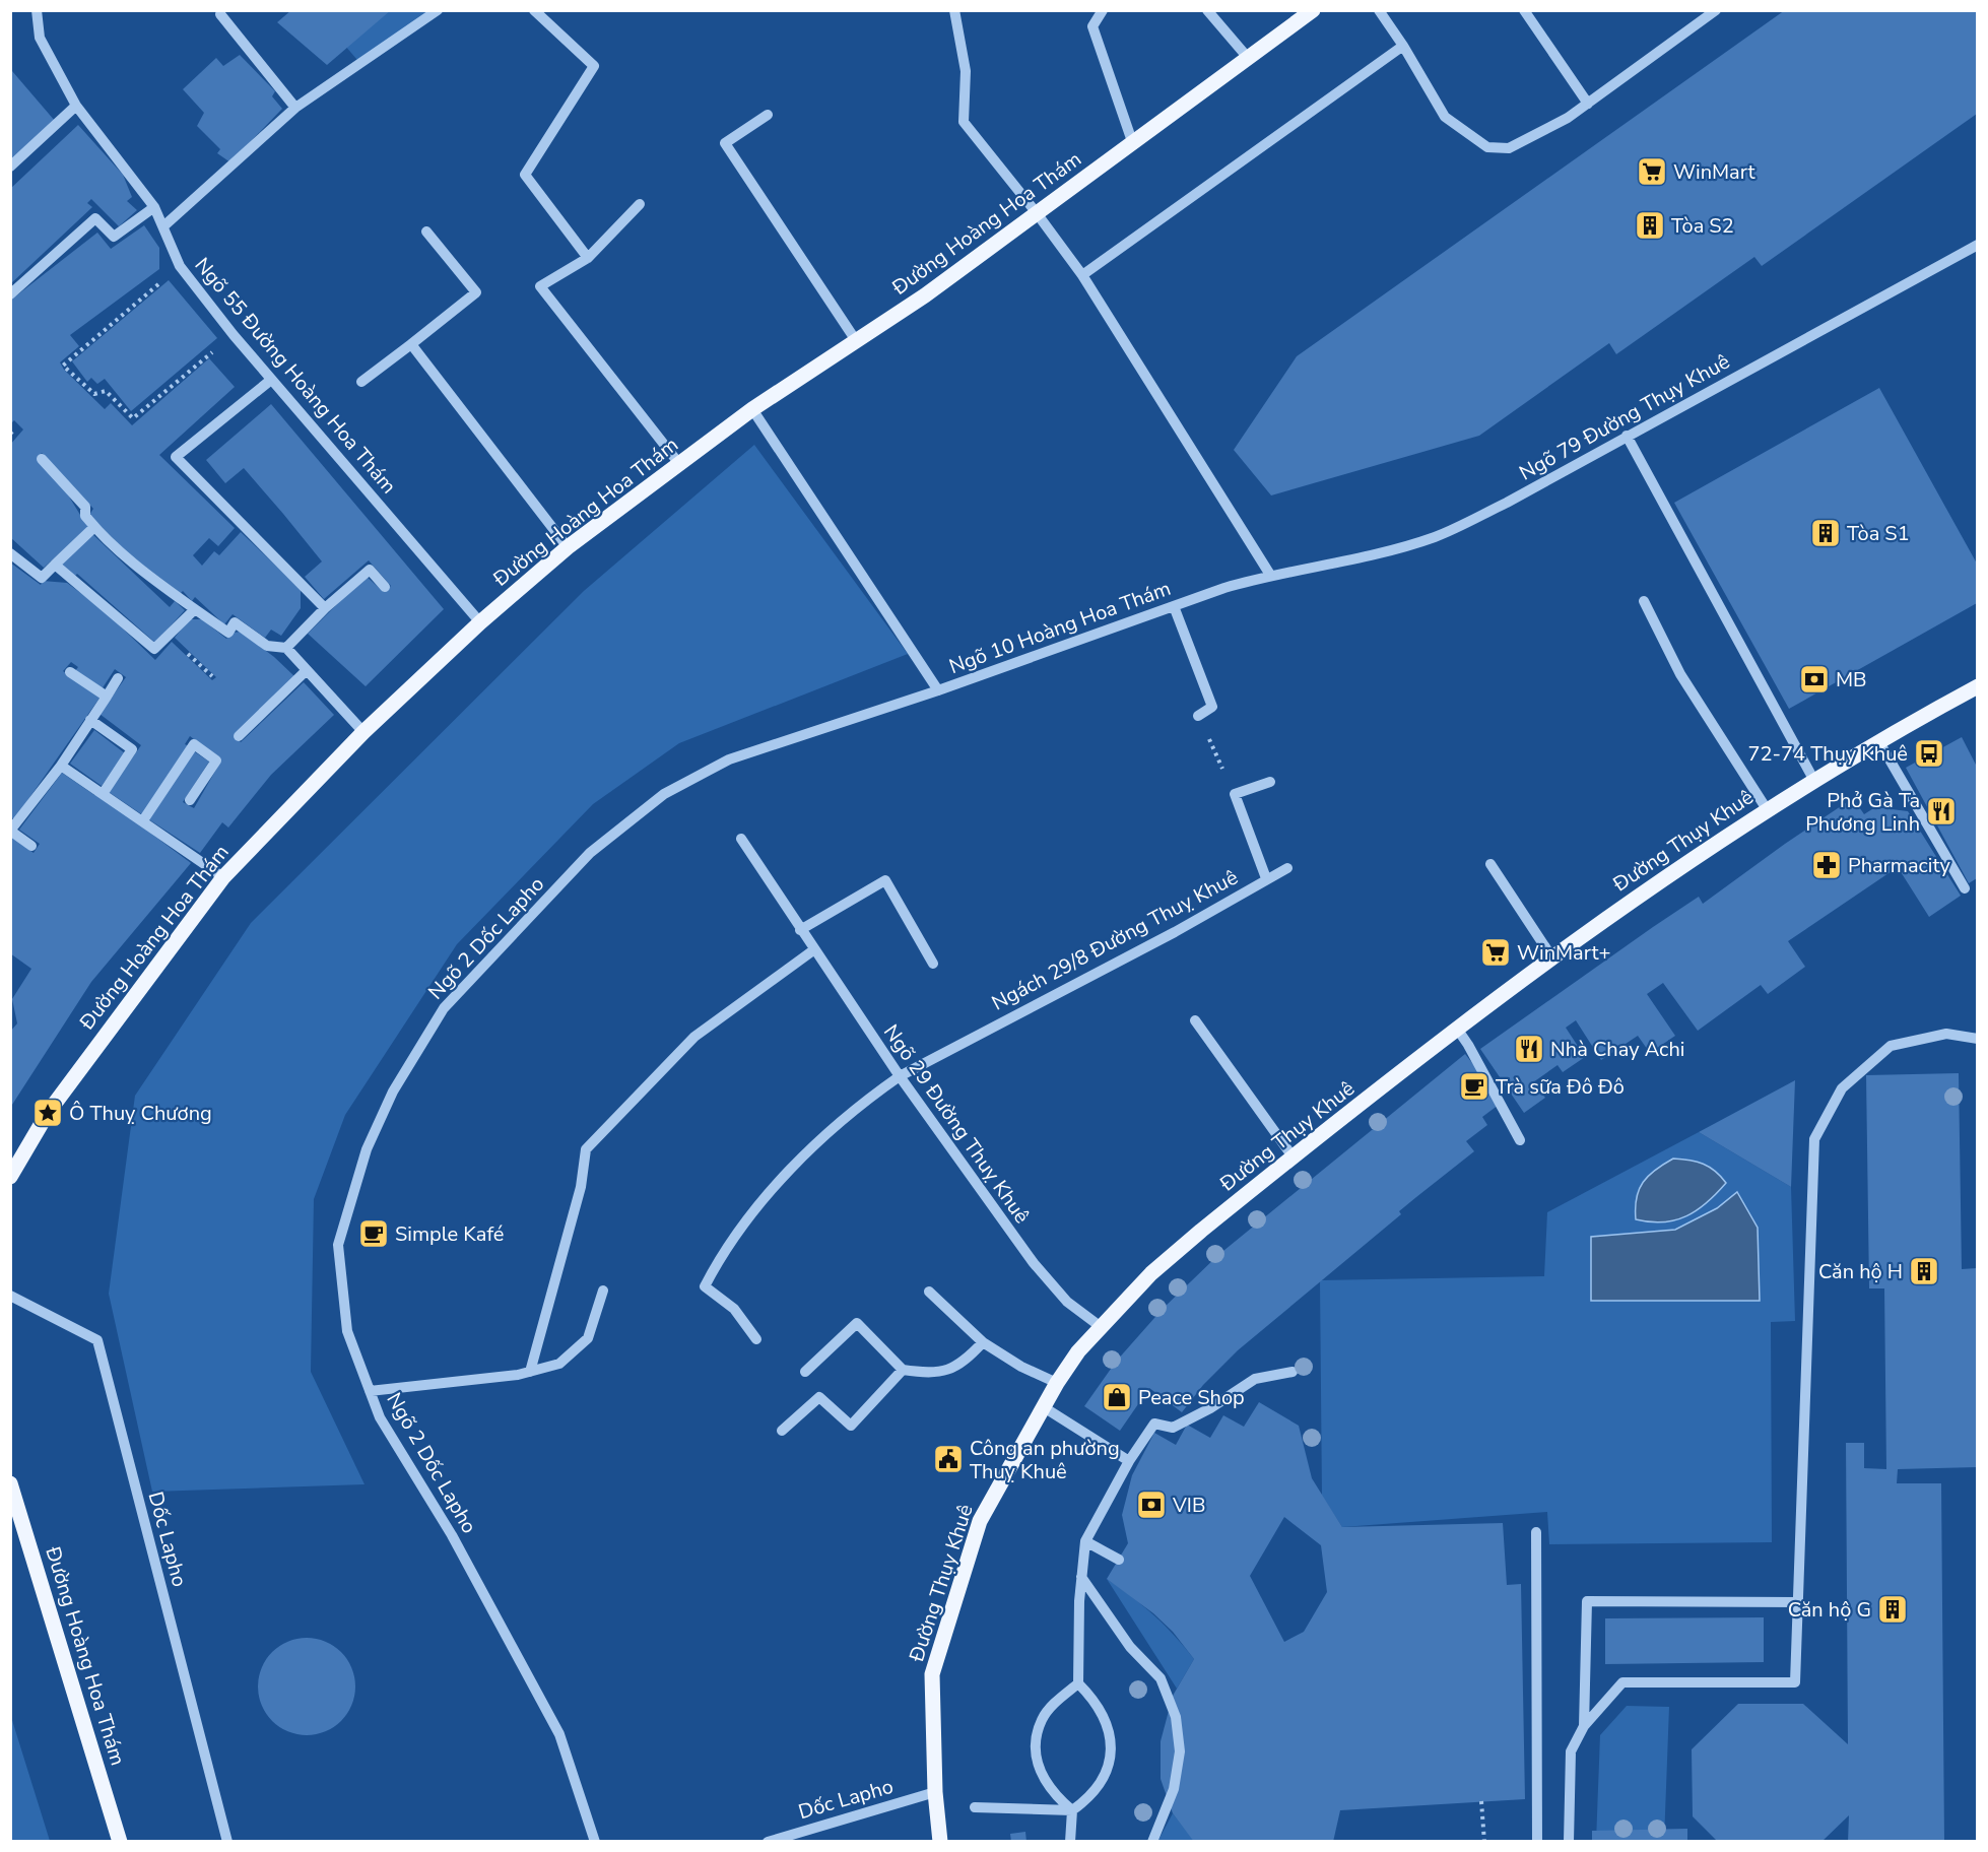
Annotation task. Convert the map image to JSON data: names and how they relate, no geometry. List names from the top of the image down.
{
  "streets": {
    "main road": ["Đường Hoàng Hoa Thám", "Đường Thụy Khuê"],
    "street": [
      "Ngõ 55 Đường Hoàng Hoa Thám",
      "Ngõ 79 Đường Thụy Khuê",
      "Ngõ 10 Hoàng Hoa Thám",
      "Ngõ 2 Dốc Lapho",
      "Ngách 29/8 Đường Thuỵ Khuê",
      "Ngõ 29 Đường Thuỵ Khuê",
      "Dốc Lapho"
    ]
  },
  "crossings": [
    ["Đường Hoàng Hoa Thám", "Ngõ 55 Đường Hoàng Hoa Thám"],
    ["Đường Hoàng Hoa Thám", "Ngõ 10 Hoàng Hoa Thám"],
    ["Ngõ 79 Đường Thụy Khuê", "Ngõ 10 Hoàng Hoa Thám"],
    ["Ngõ 10 Hoàng Hoa Thám", "Ngõ 2 Dốc Lapho"],
    ["Đường Thụy Khuê", "Ngõ 29 Đường Thuỵ Khuê"],
    ["Đường Thụy Khuê", "Dốc Lapho"],
    ["Ngách 29/8 Đường Thuỵ Khuê", "Ngõ 29 Đường Thuỵ Khuê"]
  ],
  "places": {
    "supermarket": ["WinMart", "WinMart+"],
    "building": [
      "Tòa S2",
      "Tòa S1",
      "Căn hộ H",
      "Căn hộ G"
    ],
    "bank": ["MB", "VIB"],
    "bus stop": ["72-74 Thụy Khuê"],
    "restaurant": ["Phở Gà Ta Phương Linh", "Nhà Chay Achi"],
    "pharmacy": ["Pharmacity"],
    "cafe": ["Trà sữa Đô Đô", "Simple Kafé"],
    "place": ["Ô Thuỵ Chương"],
    "shop": ["Peace Shop"],
    "public building": ["Công an phường Thuỵ Khuê"]
  }
}
